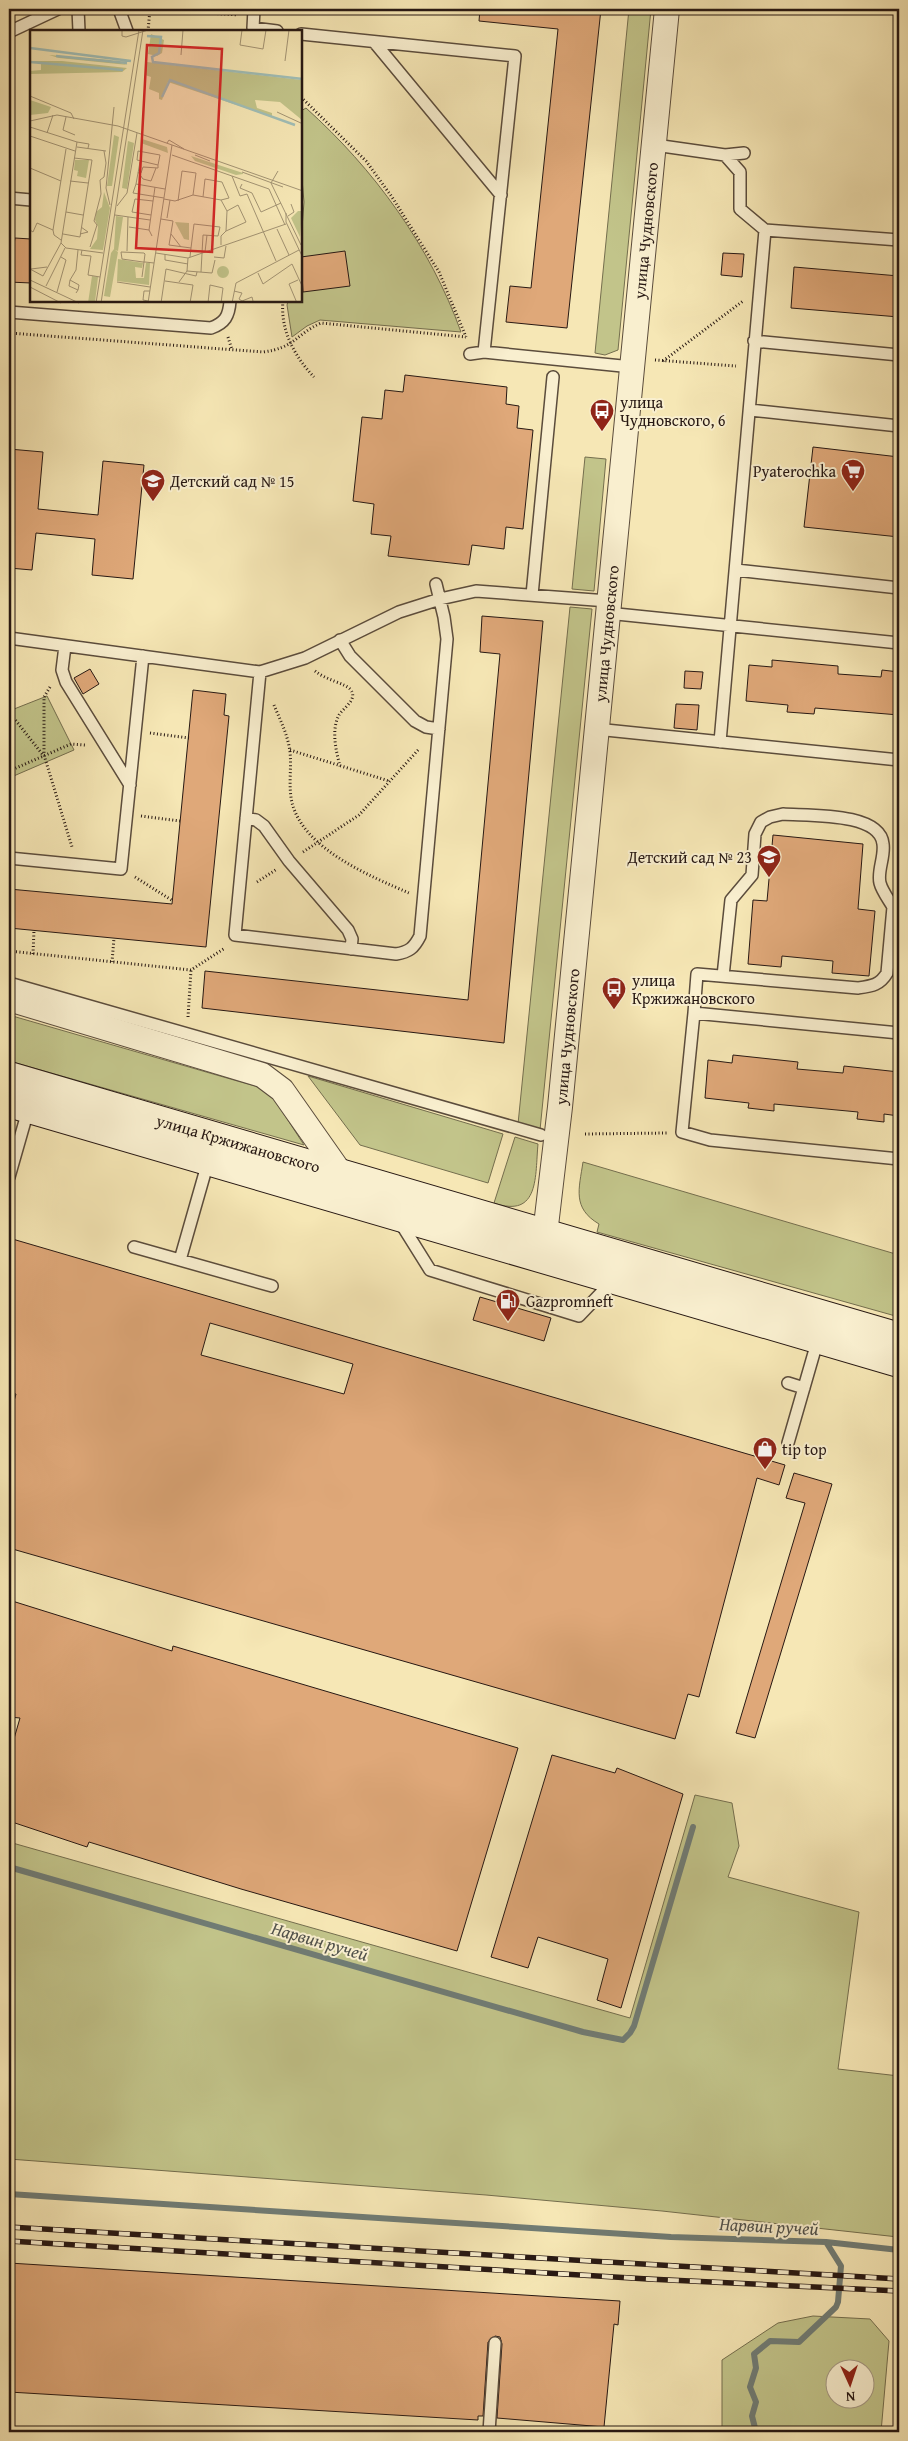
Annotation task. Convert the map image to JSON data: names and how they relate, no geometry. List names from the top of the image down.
{
  "streets": {
    "street": ["улица Чудновского", "улица Кржижановского"]
  },
  "crossings": [
    ["улица Чудновского", "улица Кржижановского"]
  ],
  "water": ["Нарвин ручей"],
  "places": {
    "bus stop": ["улица Чудновского, 6", "улица Кржижановского"],
    "supermarket": ["Pyaterochka"],
    "school or university": ["Детский сад № 15", "Детский сад № 23"],
    "fuel station": ["Gazpromneft"],
    "shop": ["tip top"]
  },
  "north": "bottom"
}
